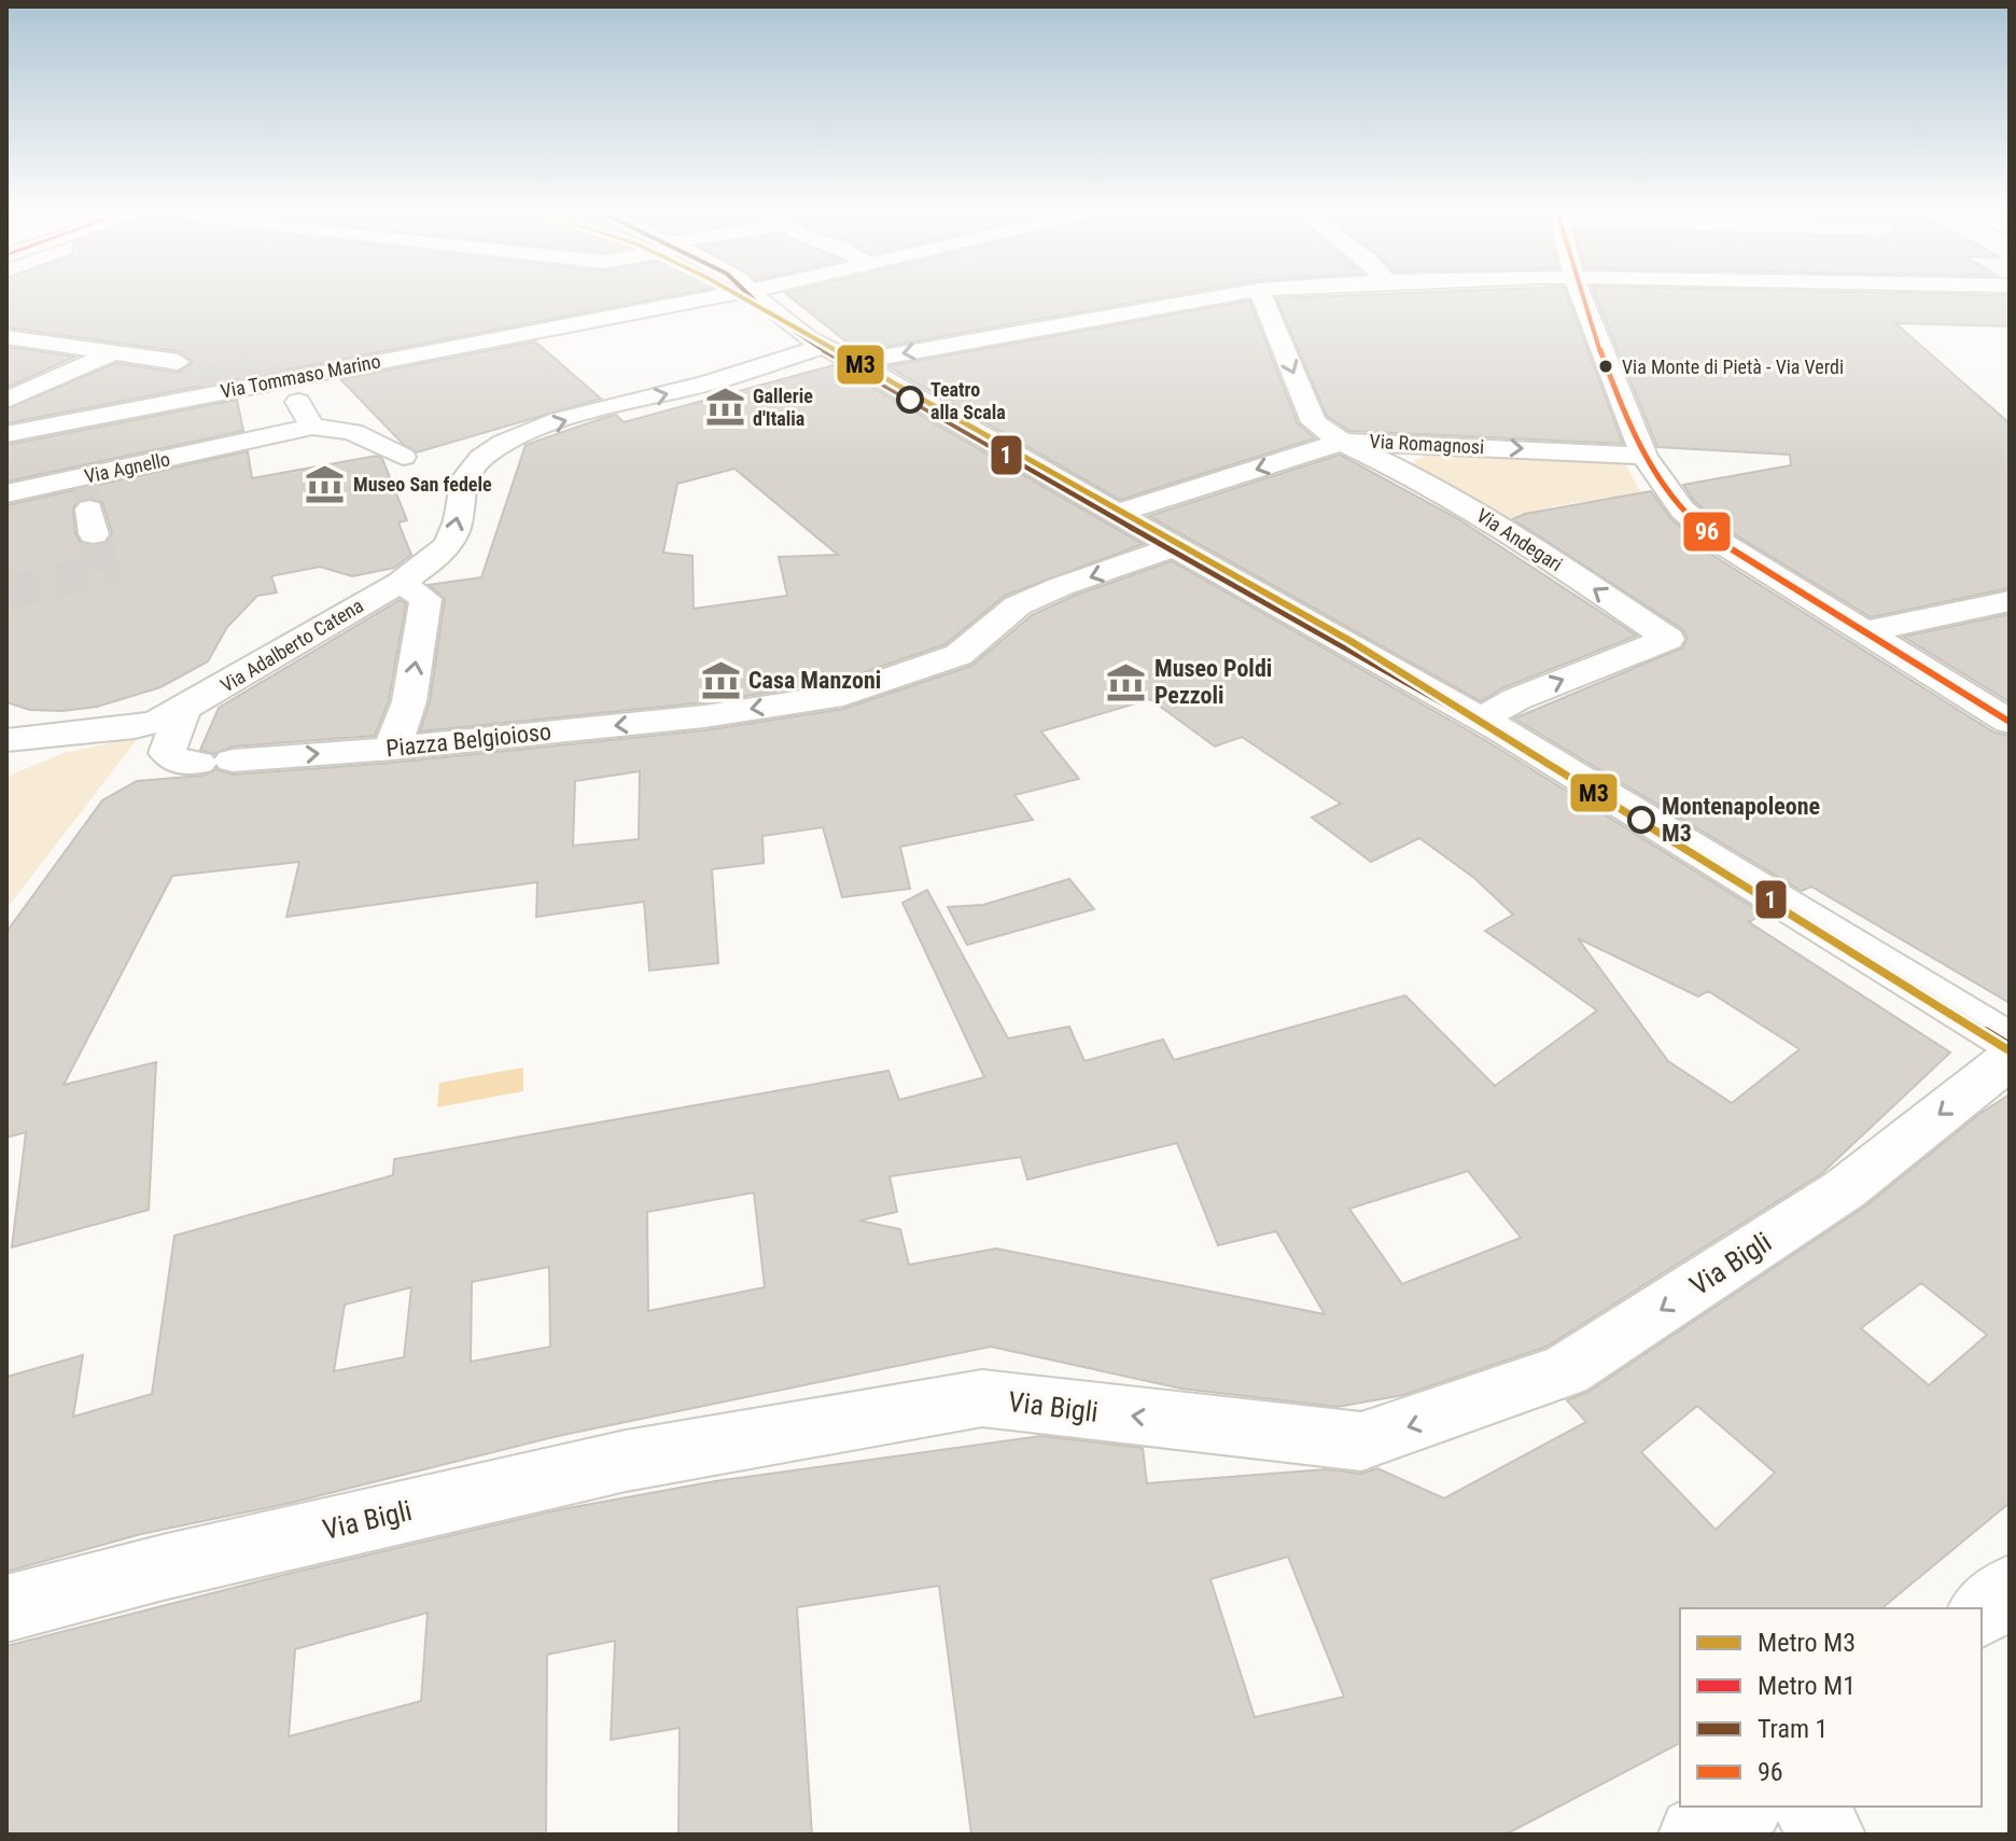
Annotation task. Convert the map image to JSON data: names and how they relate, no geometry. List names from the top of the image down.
{
  "streets": {
    "street": [
      "Via Tommaso Marino",
      "Via Romagnosi",
      "Via Agnello",
      "Via Andegari",
      "Via Adalberto Catena",
      "Piazza Belgioioso",
      "Via Bigli"
    ]
  },
  "crossings": [
    ["Via Tommaso Marino", "Via Agnello"],
    ["Via Romagnosi", "Via Andegari"],
    ["Via Adalberto Catena", "Piazza Belgioioso"]
  ],
  "one_way": ["Via Bigli"],
  "places": {
    "other": ["Via Monte di Pietà - Via Verdi", "Teatro alla Scala", "Montenapoleone M3"],
    "museum": [
      "Gallerie d'Italia",
      "Museo San fedele",
      "Casa Manzoni",
      "Museo Poldi Pezzoli"
    ]
  },
  "lines": ["metro line M3", "tram line 1", "transit line 96"],
  "legend": [
    "Metro M3",
    "Metro M1",
    "Tram 1",
    "96"
  ]
}
